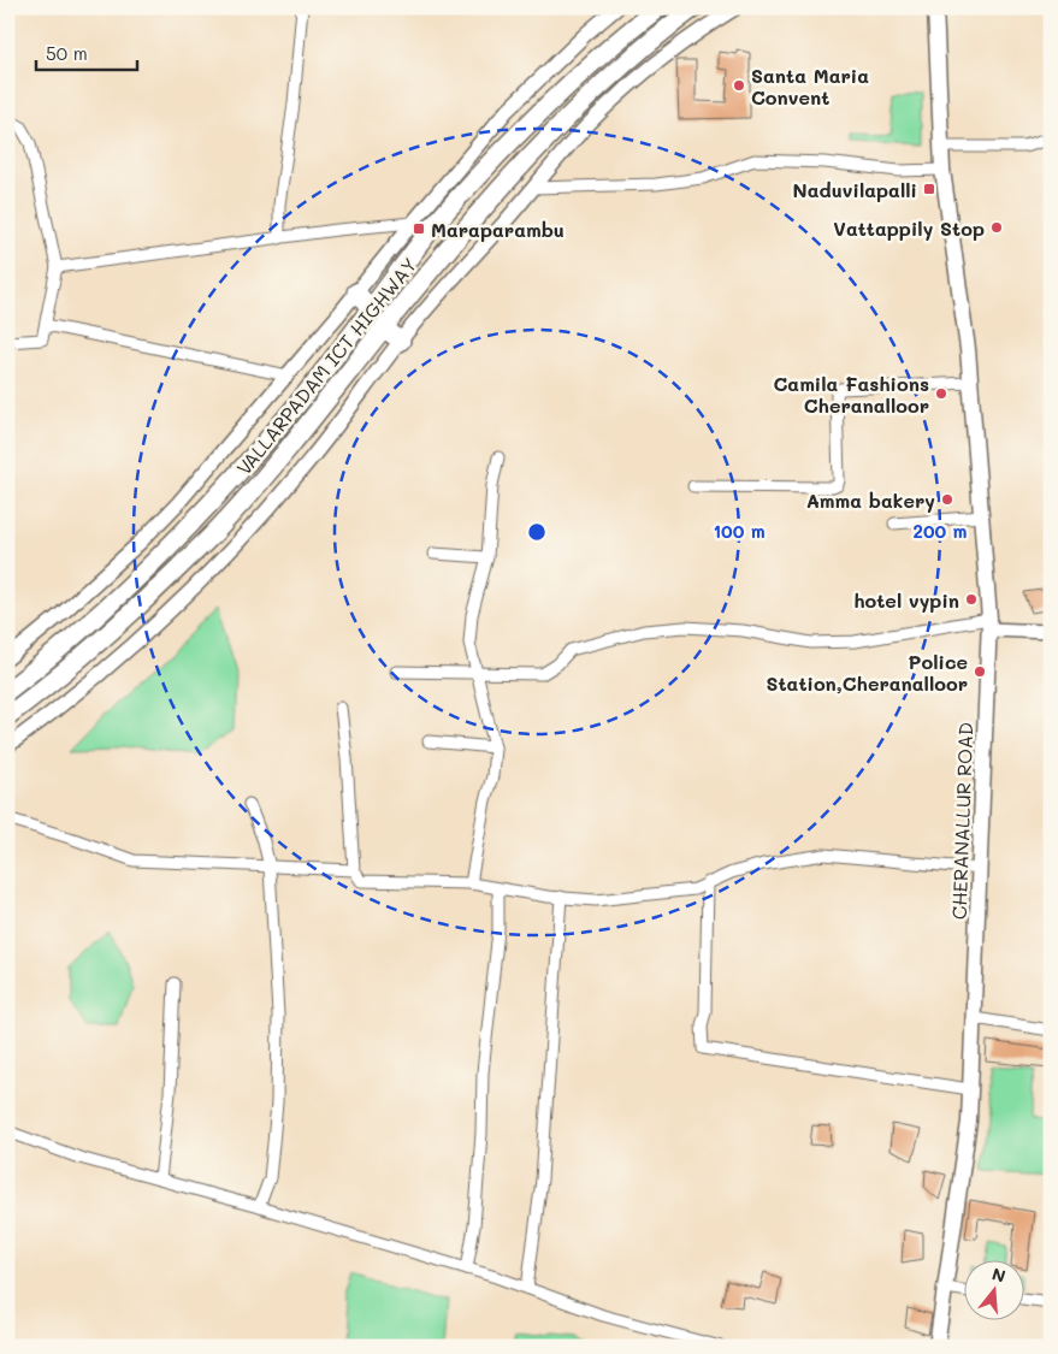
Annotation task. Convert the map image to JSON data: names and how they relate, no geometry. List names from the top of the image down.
{
  "streets": {
    "highway": ["VALLARPADAM ICT HIGHWAY"],
    "main road": ["CHERANALLUR ROAD"]
  },
  "places": {
    "other": [
      "Santa Maria Convent",
      "Vattappily Stop",
      "Camila Fashions Cheranalloor",
      "Amma bakery",
      "hotel vypin",
      "Police Station,Cheranalloor"
    ],
    "transit": ["Naduvilapalli", "Maraparambu"]
  },
  "scale_bar": "50 m",
  "north": "top",
  "rings": ["100 m", "200 m"]
}
